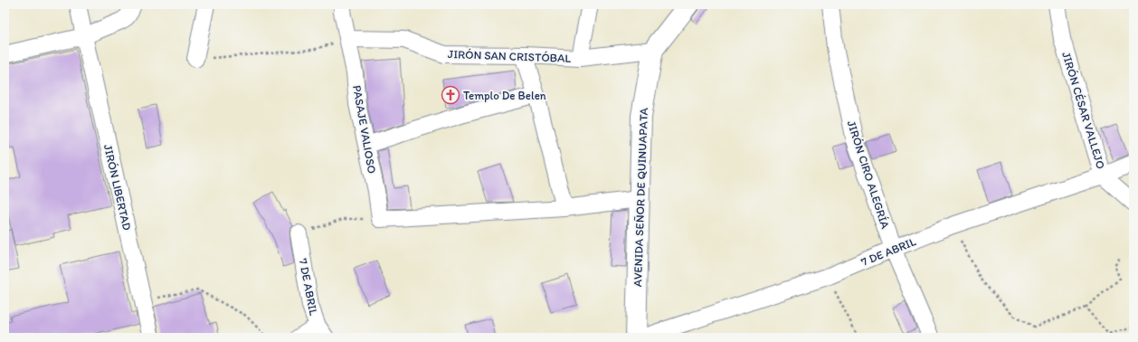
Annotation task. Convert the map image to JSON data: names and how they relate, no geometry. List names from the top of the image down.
{
  "streets": {
    "street": [
      "JIRÓN SAN CRISTÓBAL",
      "JIRÓN CÉSAR VALLEJO",
      "PASAJE VALIOSO",
      "JIRÓN CIRO ALEGRÍA",
      "JIRÓN LIBERTAD",
      "AVENIDA SEÑOR DE QUINUAPATA",
      "7 DE ABRIL"
    ]
  },
  "crossings": [
    ["JIRÓN SAN CRISTÓBAL", "PASAJE VALIOSO"],
    ["JIRÓN SAN CRISTÓBAL", "AVENIDA SEÑOR DE QUINUAPATA"],
    ["JIRÓN CÉSAR VALLEJO", "7 DE ABRIL"],
    ["JIRÓN CIRO ALEGRÍA", "7 DE ABRIL"]
  ],
  "places": {
    "church": ["Templo De Belen"]
  }
}
